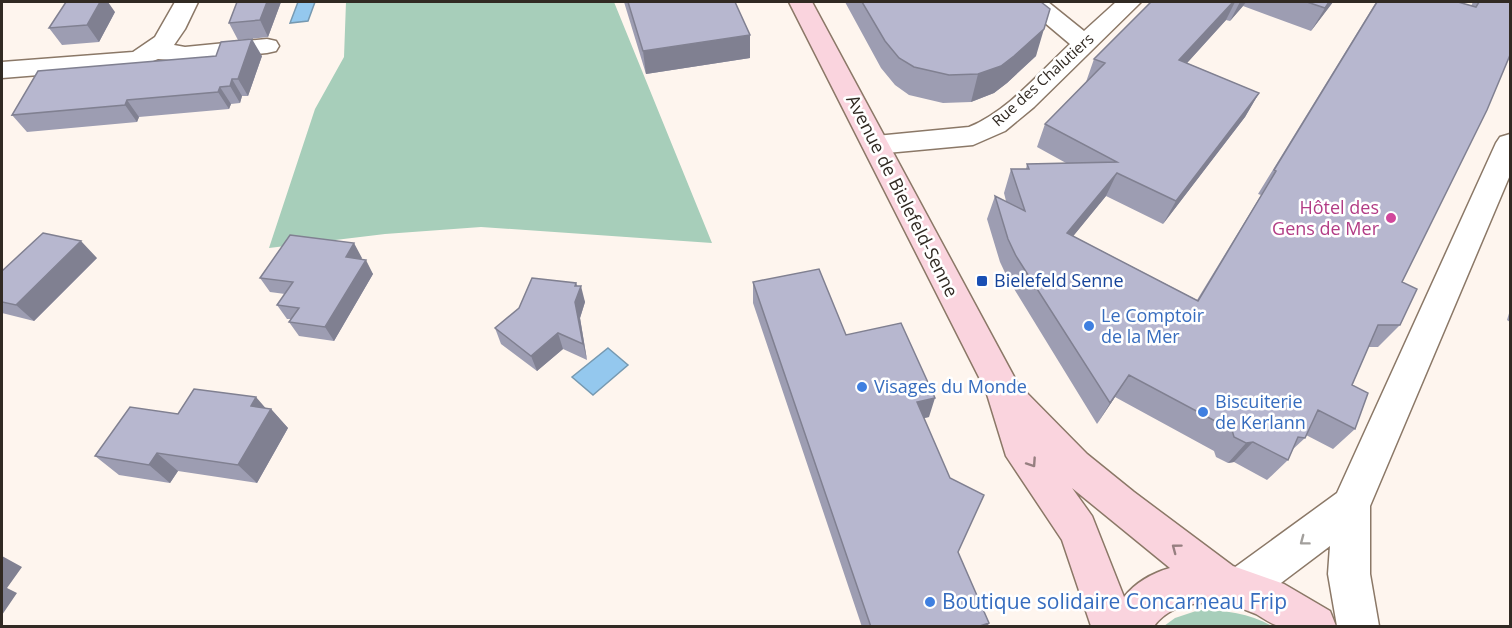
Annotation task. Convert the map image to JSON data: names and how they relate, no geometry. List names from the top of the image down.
{
  "streets": {
    "main road": ["Avenue de Bielefeld-Senne"],
    "street": ["Rue des Chalutiers"]
  },
  "crossings": [
    ["Rue des Chalutiers", "Avenue de Bielefeld-Senne"]
  ],
  "places": {
    "other": [
      "Hôtel des Gens de Mer",
      "Le Comptoir de la Mer",
      "Visages du Monde",
      "Biscuiterie de Kerlann",
      "Boutique solidaire Concarneau Frip"
    ],
    "transit": ["Bielefeld Senne"]
  }
}
